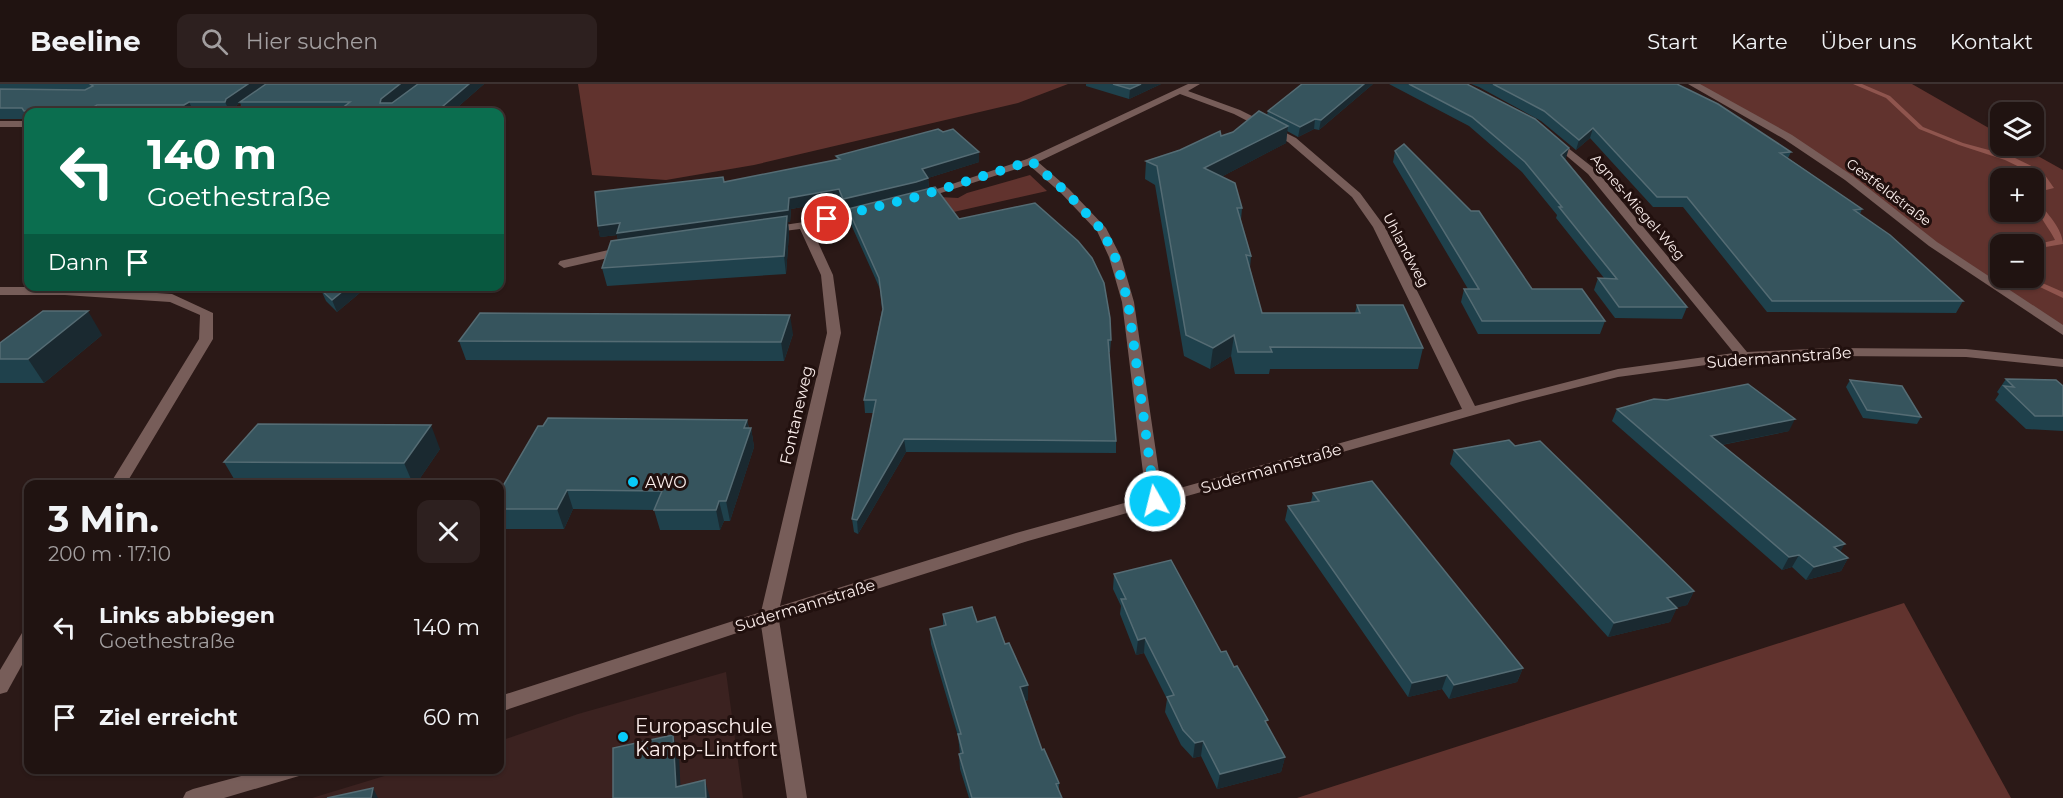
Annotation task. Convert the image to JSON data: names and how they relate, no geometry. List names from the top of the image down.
{
  "streets": {
    "street": [
      "Gestfeldstraße",
      "Agnes-Miegel-Weg",
      "Uhlandweg",
      "Sudermannstraße",
      "Fontaneweg"
    ]
  },
  "crossings": [
    ["Agnes-Miegel-Weg", "Sudermannstraße"],
    ["Uhlandweg", "Sudermannstraße"],
    ["Sudermannstraße", "Fontaneweg"]
  ],
  "places": ["AWO", "Europaschule Kamp-Lintfort"],
  "page": {
    "header": "Beeline",
    "search": "Hier suchen",
    "nav": [
      "Start",
      "Karte",
      "Über uns",
      "Kontakt"
    ],
    "map_buttons": ["+", "−"],
    "turn": ["140 m", "Goethestraße"],
    "then": "Dann",
    "heading": ["3 Min.", "200 m · 17:10"],
    "list": [
      {
        "name": "Links abbiegen",
        "note": "Goethestraße",
        "value": "140 m"
      },
      {
        "name": "Ziel erreicht",
        "value": "60 m"
      }
    ]
  }
}
